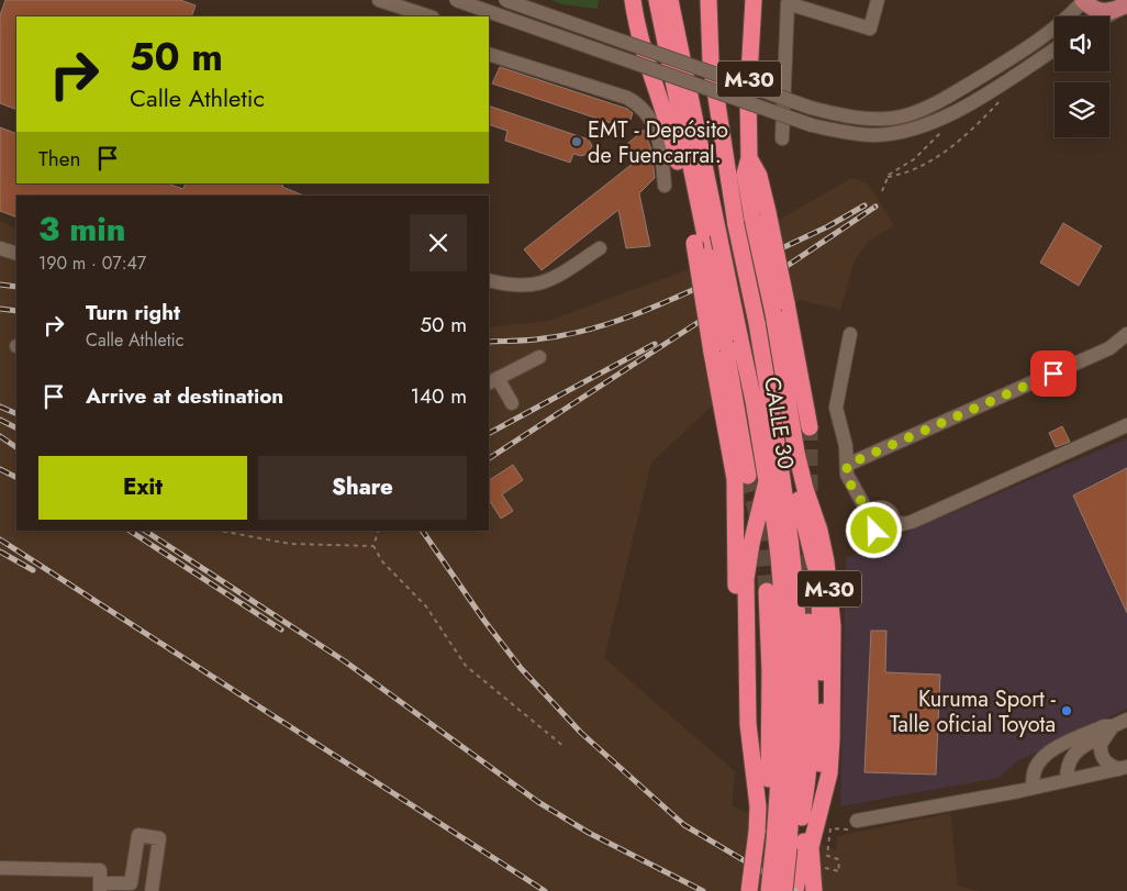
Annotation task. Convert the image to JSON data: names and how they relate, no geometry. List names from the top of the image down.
{
  "streets": {
    "highway": ["M-30", "CALLE 30"]
  },
  "places": ["EMT - Depósito de Fuencarral.", "Kuruma Sport - Talle oficial Toyota"],
  "page": {
    "turn": ["50 m", "Calle Athletic"],
    "then": "Then",
    "heading": ["3 min", "190 m · 07:47"],
    "list": [
      {
        "name": "Turn right",
        "note": "Calle Athletic",
        "value": "50 m"
      },
      {
        "name": "Arrive at destination",
        "value": "140 m"
      }
    ],
    "buttons": ["Exit", "Share"]
  }
}
